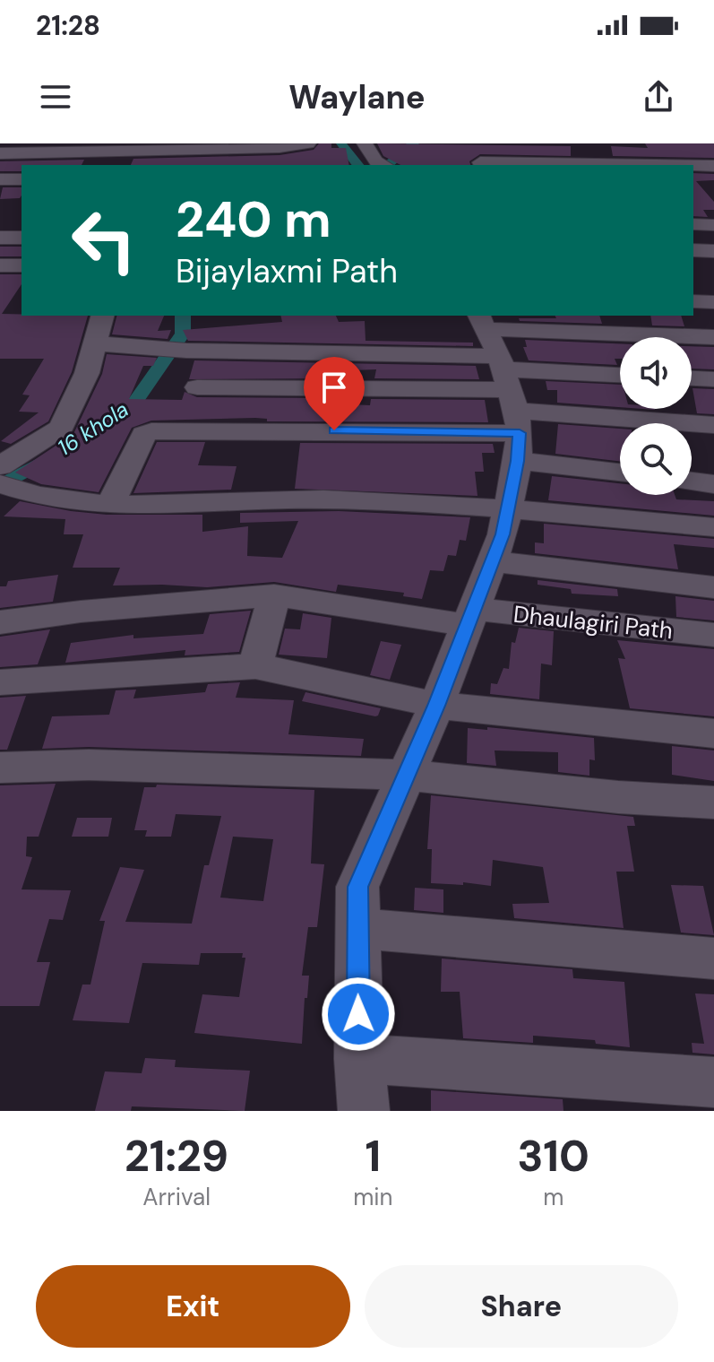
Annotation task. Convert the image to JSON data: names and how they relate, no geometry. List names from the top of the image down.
{
  "streets": {
    "street": ["Dhaulagiri Path"]
  },
  "water": ["16 khola"],
  "page": {
    "status": "21:28",
    "header": "Waylane",
    "turn": ["240 m", "Bijaylaxmi Path"],
    "eta": [
      "21:29",
      "Arrival",
      "1",
      "min",
      "310",
      "m"
    ],
    "buttons": ["Exit", "Share"]
  }
}
